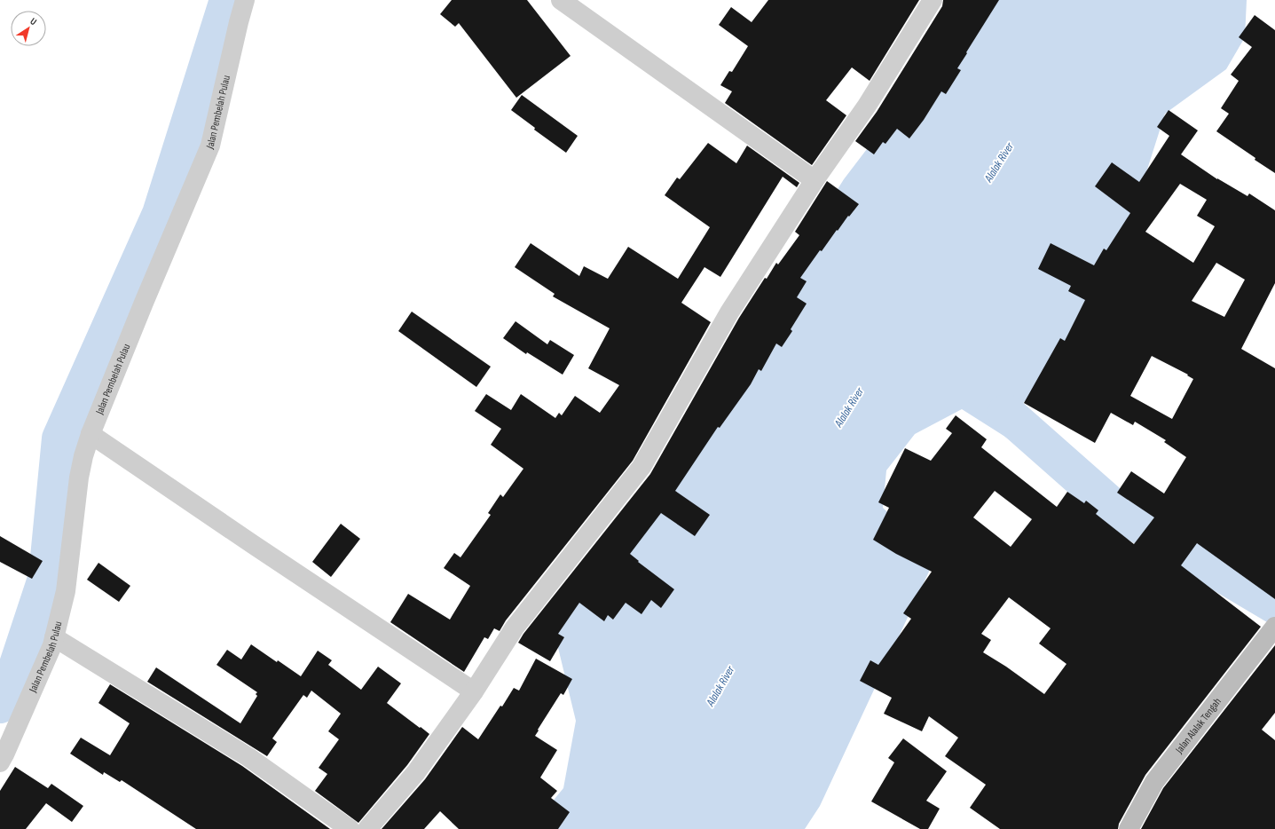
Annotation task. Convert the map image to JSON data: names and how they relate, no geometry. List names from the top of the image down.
{
  "streets": {
    "street": ["Jalan Pembelah Pulau", "Jalan Alalak Tengah"]
  },
  "water": ["Alalak River"],
  "north": "top right"
}
